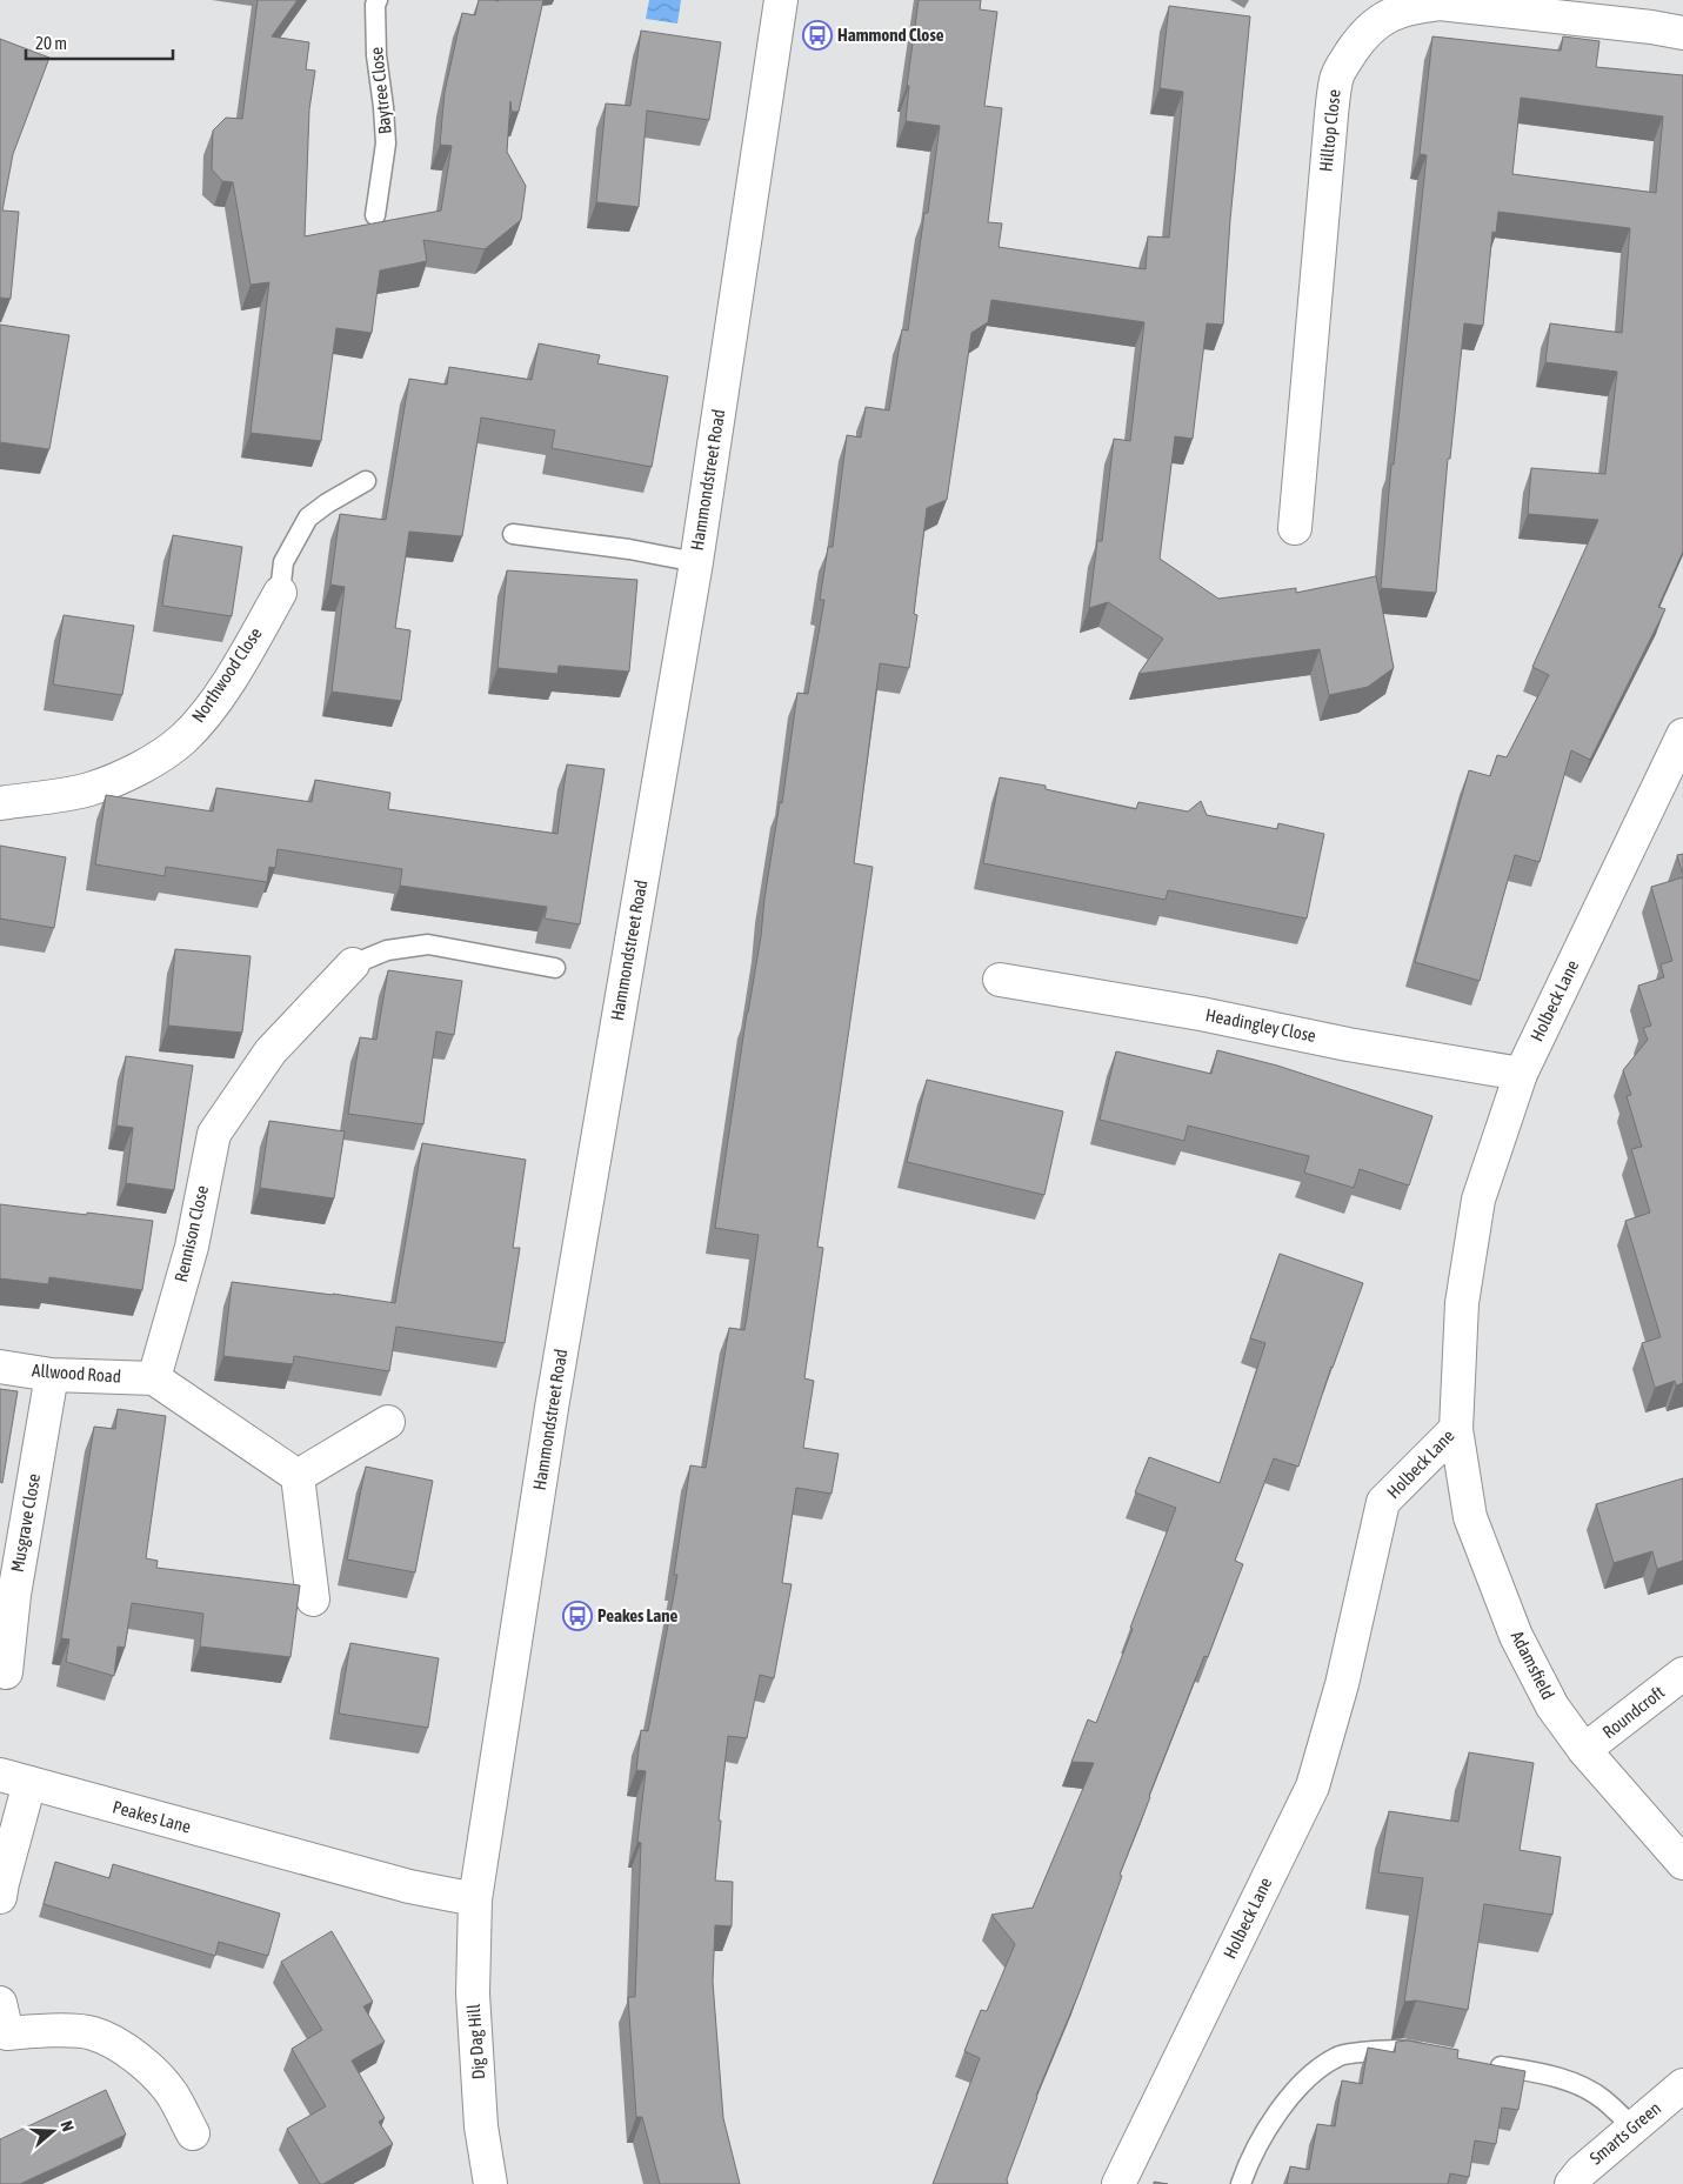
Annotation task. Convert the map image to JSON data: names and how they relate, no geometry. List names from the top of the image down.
{
  "streets": {
    "street": [
      "Hilltop Close",
      "Hammondstreet Road",
      "Northwood Close",
      "Holbeck Lane",
      "Headingley Close",
      "Rennison Close",
      "Allwood Road",
      "Musgrave Close",
      "Adamsfield",
      "Roundcroft",
      "Peakes Lane",
      "Dig Dag Hill",
      "Smarts Green"
    ],
    "lane": ["Baytree Close"]
  },
  "crossings": [
    ["Hammondstreet Road", "Peakes Lane"],
    ["Hammondstreet Road", "Dig Dag Hill"],
    ["Holbeck Lane", "Headingley Close"],
    ["Holbeck Lane", "Adamsfield"],
    ["Rennison Close", "Allwood Road"],
    ["Allwood Road", "Musgrave Close"],
    ["Adamsfield", "Roundcroft"],
    ["Peakes Lane", "Dig Dag Hill"]
  ],
  "places": {
    "bus stop": ["Hammond Close", "Peakes Lane"]
  },
  "scale_bar": "20 m",
  "north": "right"
}
